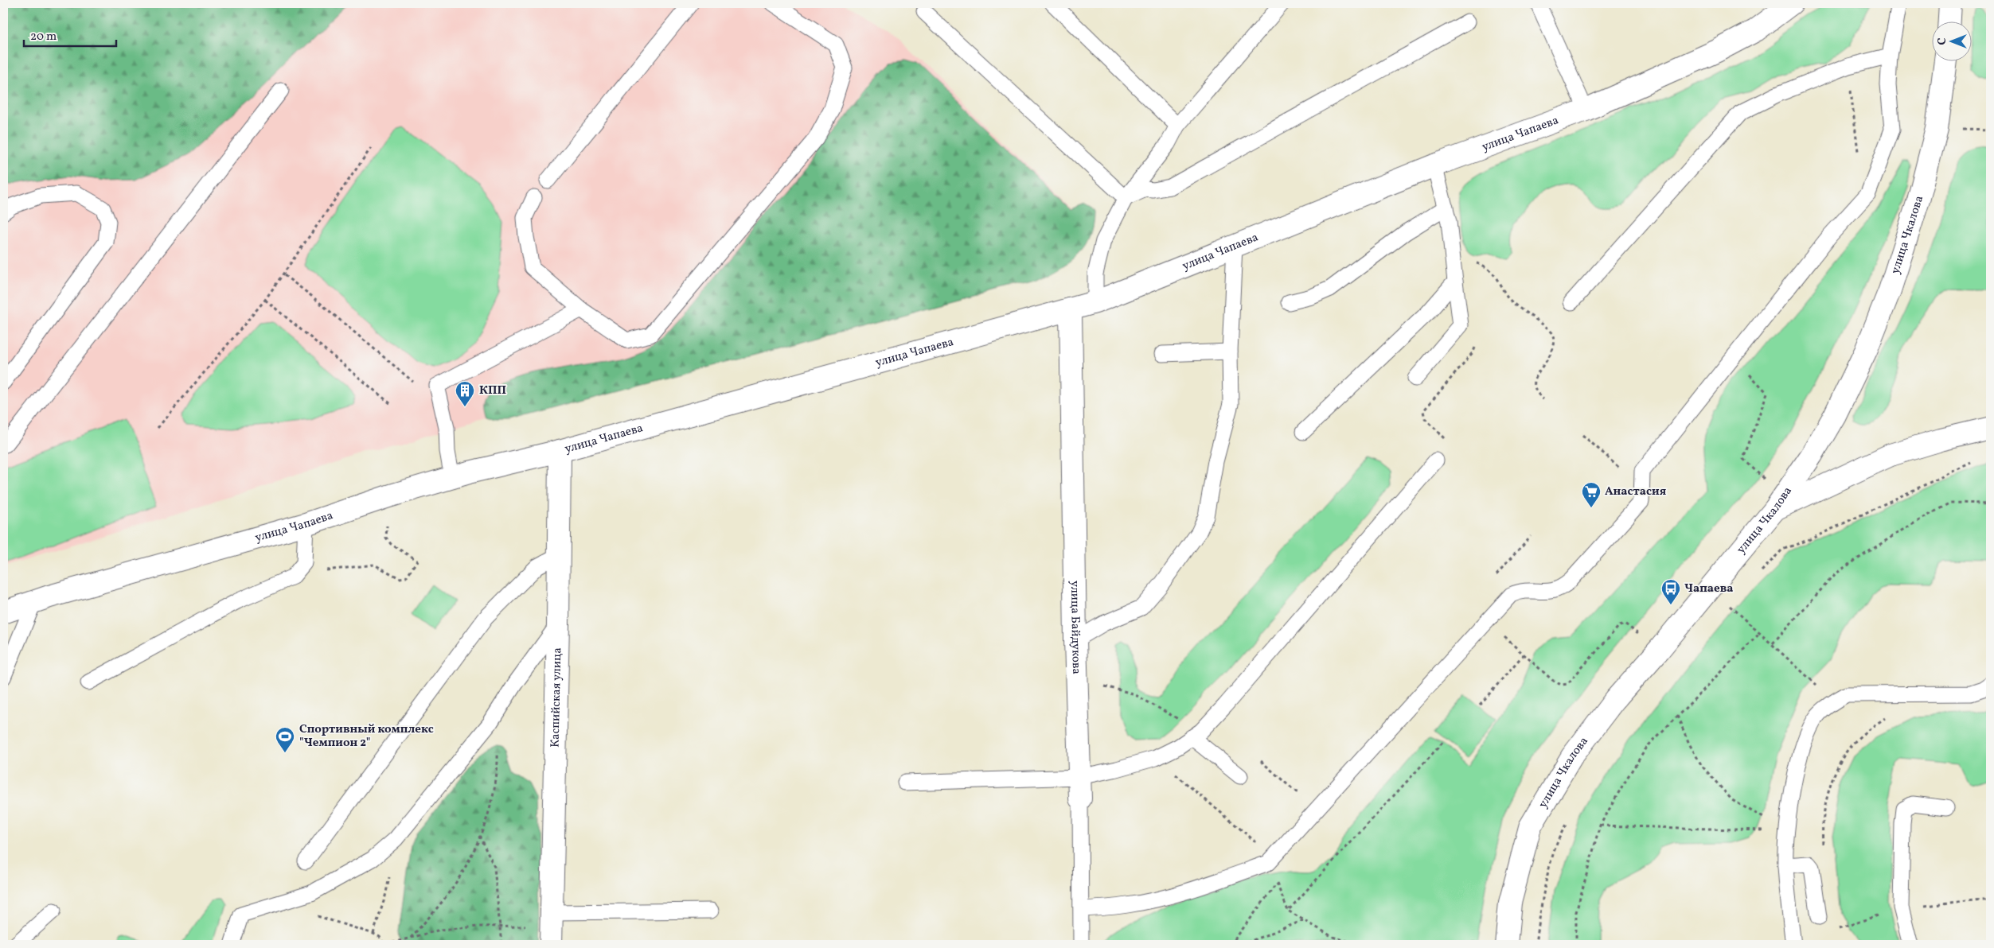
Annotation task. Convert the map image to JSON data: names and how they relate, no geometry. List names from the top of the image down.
{
  "streets": {
    "main road": [
      "улица Чапаева",
      "улица Чкалова",
      "улица Байдукова",
      "Каспийская улица"
    ]
  },
  "crossings": [
    ["улица Чапаева", "улица Байдукова"],
    ["улица Чапаева", "Каспийская улица"]
  ],
  "places": {
    "building": ["КПП"],
    "supermarket": ["Анастасия"],
    "bus stop": ["Чапаева"],
    "sports": ["Спортивный комплекс \"Чемпион 2\""]
  },
  "scale_bar": "20 m",
  "north": "left"
}
